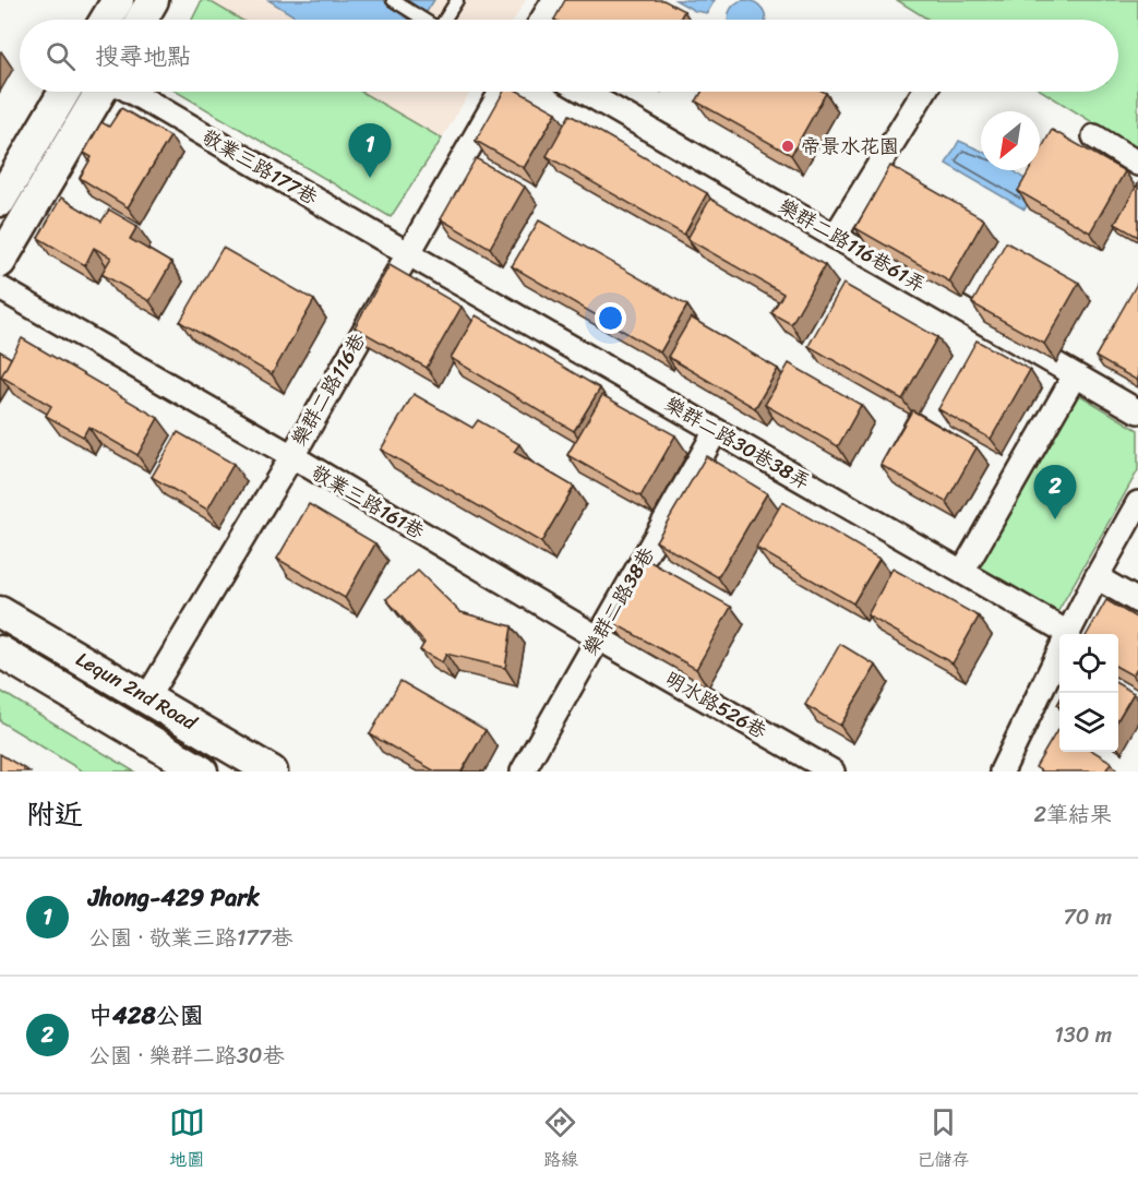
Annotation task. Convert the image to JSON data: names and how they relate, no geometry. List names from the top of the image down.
{
  "streets": {
    "street": [
      "敬業三路177巷",
      "樂群二路116巷61弄",
      "樂群二路116巷",
      "樂群二路30巷38弄",
      "敬業三路161巷",
      "樂群二路38巷",
      "Lequn 2nd Road",
      "明水路526巷"
    ]
  },
  "crossings": [
    ["敬業三路177巷", "樂群二路116巷"],
    ["敬業三路177巷", "樂群二路30巷38弄"],
    ["樂群二路116巷", "樂群二路30巷38弄"],
    ["樂群二路116巷", "敬業三路161巷"],
    ["樂群二路116巷", "Lequn 2nd Road"],
    ["樂群二路30巷38弄", "樂群二路38巷"],
    ["敬業三路161巷", "樂群二路38巷"],
    ["敬業三路161巷", "明水路526巷"],
    ["樂群二路38巷", "明水路526巷"]
  ],
  "places": ["帝景水花園"],
  "north": "bottom left",
  "page": {
    "search": "搜尋地點",
    "pins": ["1", "2"],
    "heading": ["附近", "2筆結果"],
    "list": [
      {
        "mark": "1",
        "name": "Jhong-429 Park",
        "note": "公園 · 敬業三路177巷",
        "value": "70 m"
      },
      {
        "mark": "2",
        "name": "中428公園",
        "note": "公園 · 樂群二路30巷",
        "value": "130 m"
      }
    ],
    "nav": ["地圖", "路線", "已儲存"]
  }
}
